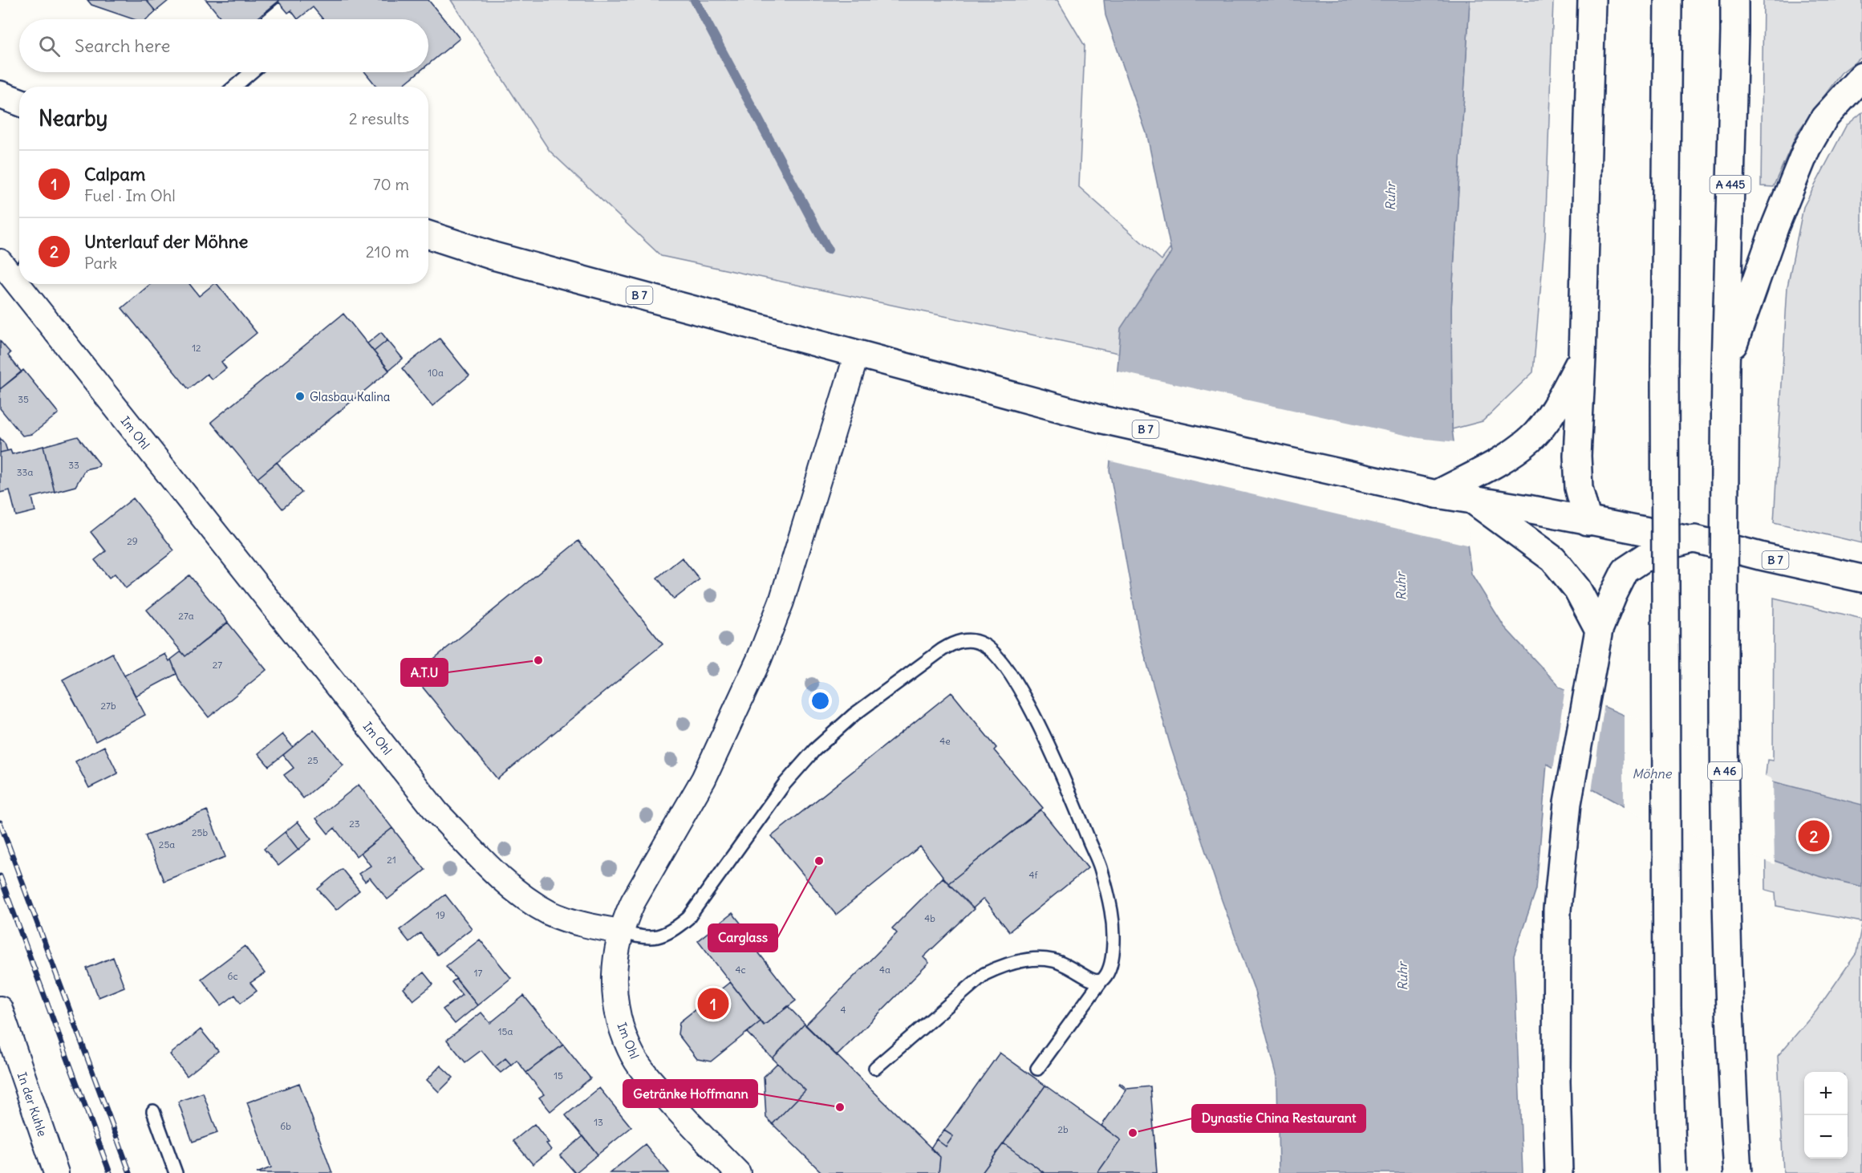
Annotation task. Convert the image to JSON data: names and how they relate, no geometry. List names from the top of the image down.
{
  "streets": {
    "main road": ["A 445", "B 7", "A 46"],
    "street": ["Im Ohl", "In der Kuhle"]
  },
  "crossings": [
    ["A 445", "A 46"]
  ],
  "water": ["Ruhr", "Möhne"],
  "places": [
    "Glasbau Kalina",
    "A.T.U",
    "Carglass",
    "Getränke Hoffmann",
    "Dynastie China Restaurant"
  ],
  "house_numbers": [
    "12",
    "10a",
    "35",
    "33",
    "33a",
    "29",
    "27a",
    "27",
    "27b",
    "4e",
    "25",
    "23",
    "25b",
    "25a",
    "21",
    "4f",
    "19",
    "4b",
    "4c",
    "4a",
    "17",
    "6c",
    "4",
    "15a",
    "15",
    "13",
    "6b",
    "2b"
  ],
  "page": {
    "search": "Search here",
    "heading": ["Nearby", "2 results"],
    "list": [
      {
        "mark": "1",
        "name": "Calpam",
        "note": "Fuel · Im Ohl",
        "value": "70 m"
      },
      {
        "mark": "2",
        "name": "Unterlauf der Möhne",
        "note": "Park",
        "value": "210 m"
      }
    ],
    "pins": ["2", "1"],
    "map_buttons": ["+", "−"]
  }
}
